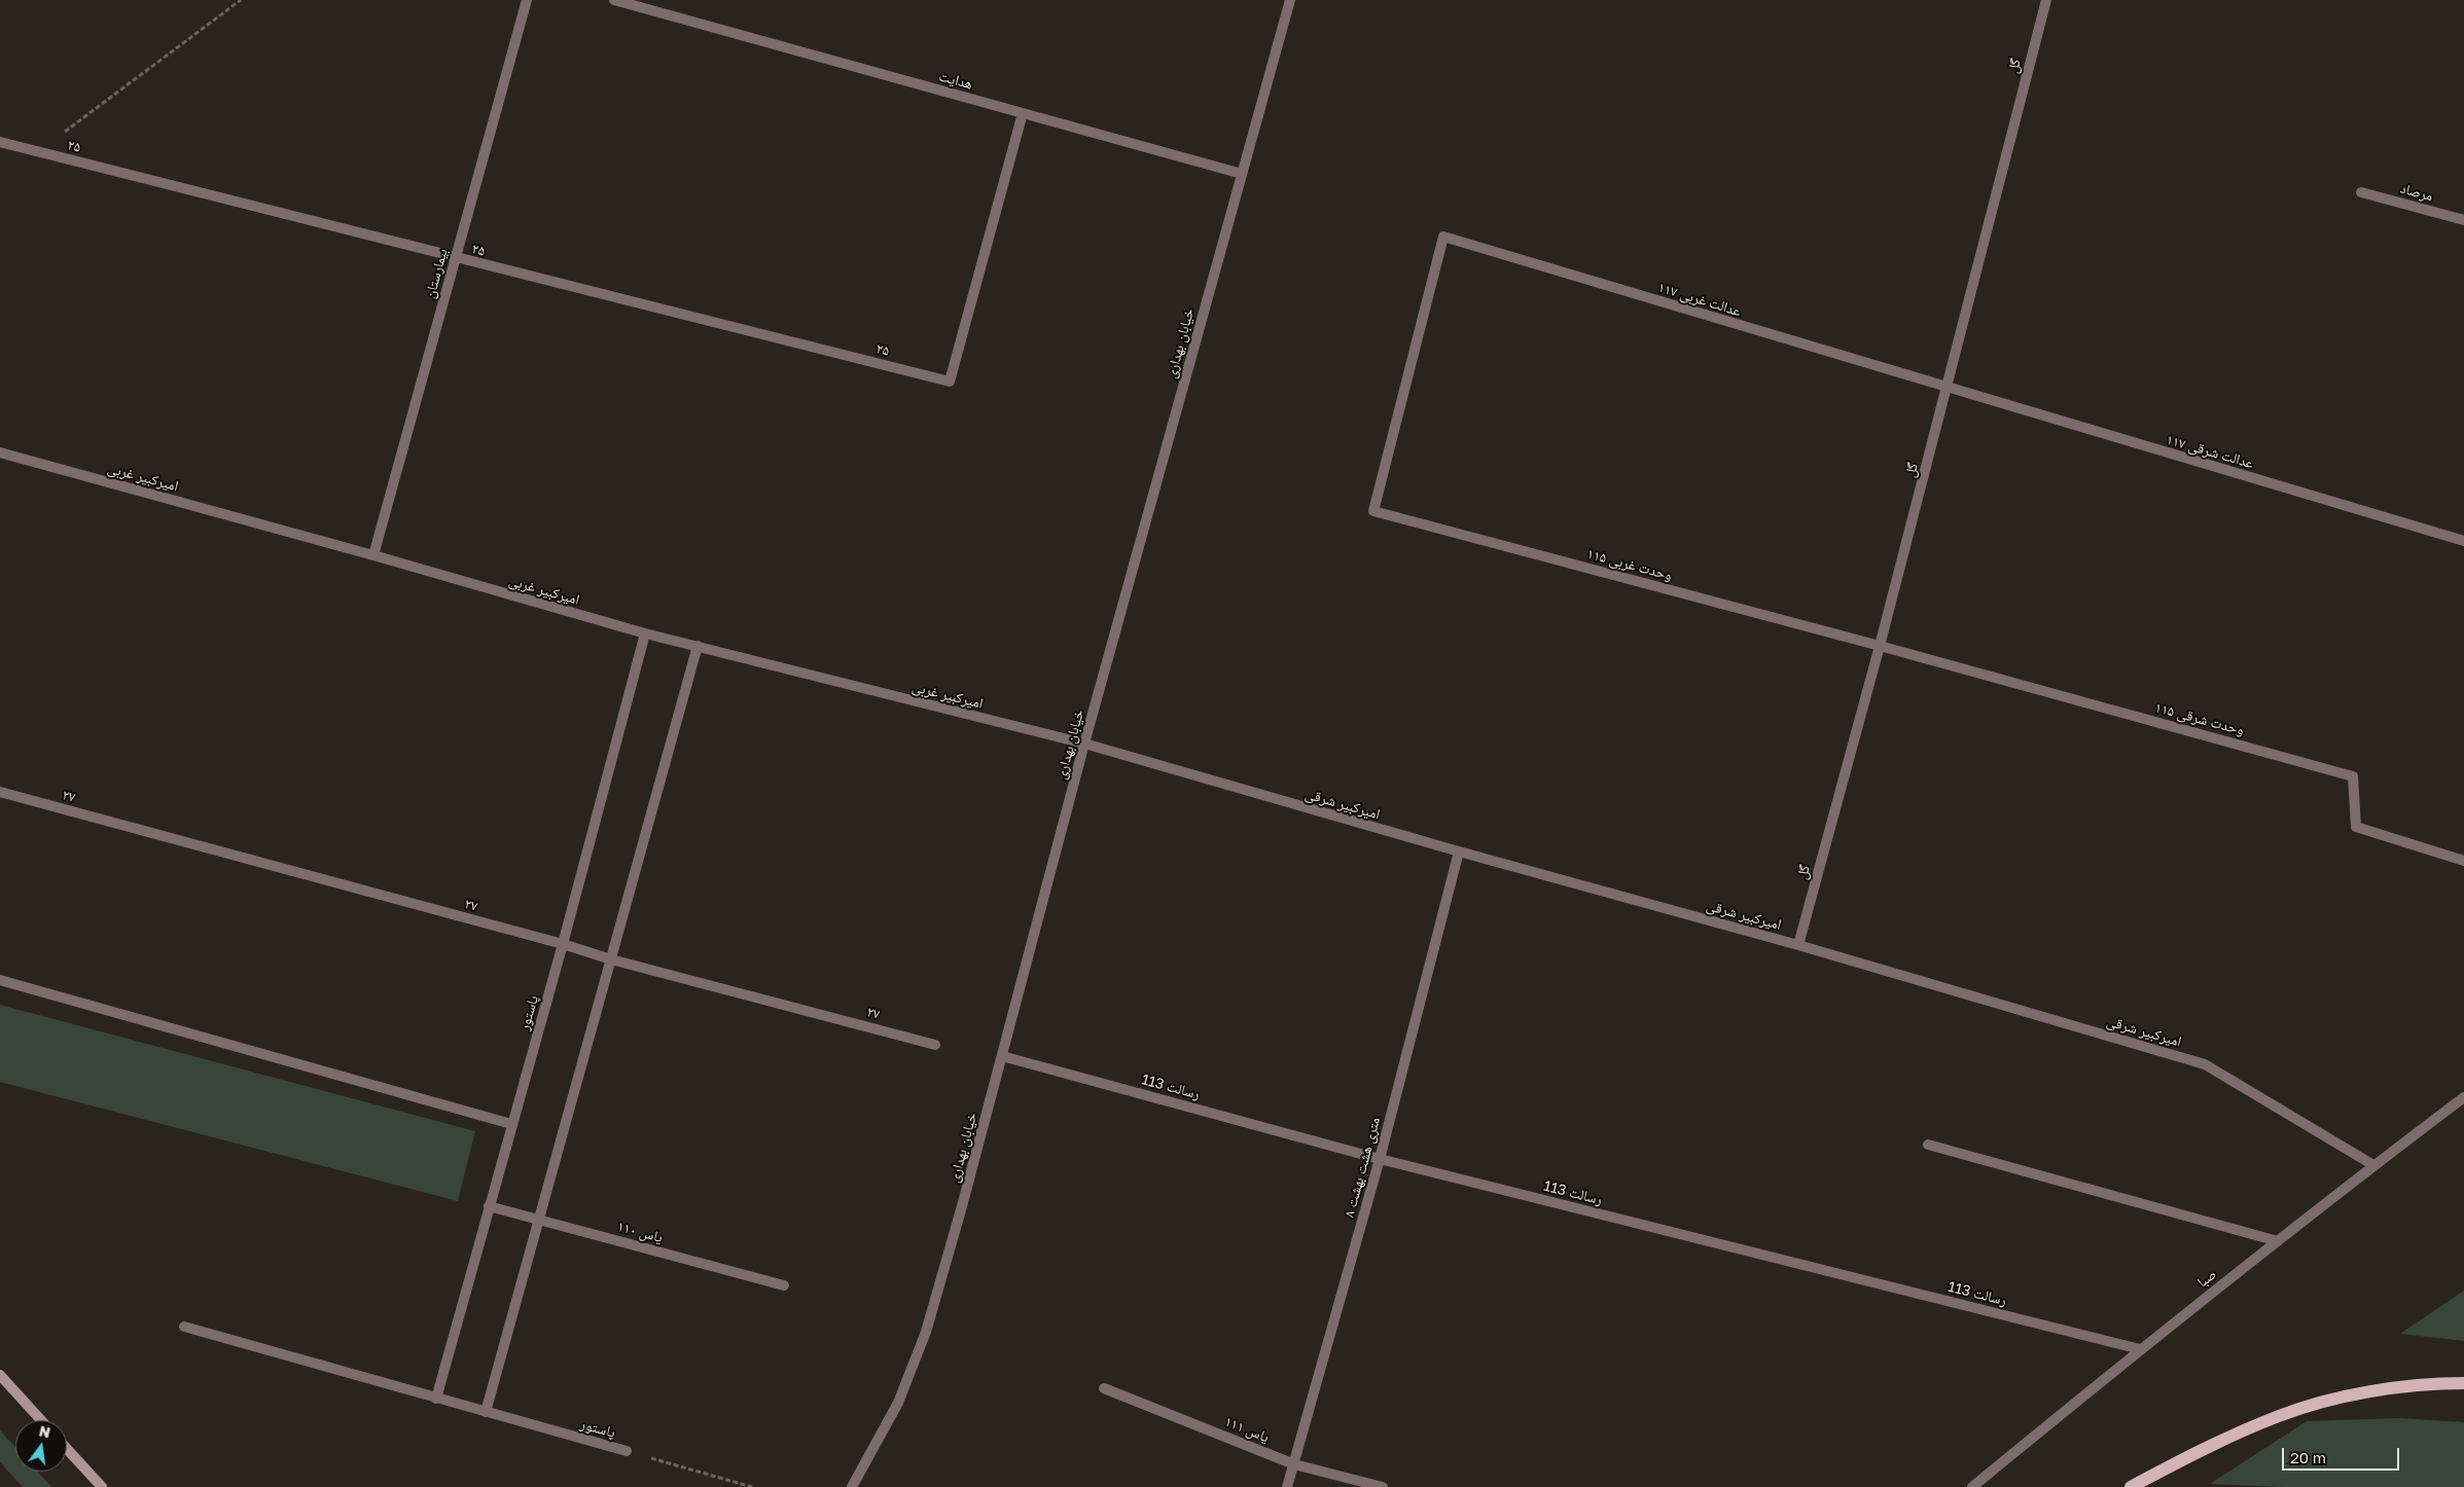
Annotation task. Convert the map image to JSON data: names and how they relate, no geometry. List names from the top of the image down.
{
  "streets": {
    "street": [
      "گل",
      "هدایت",
      "۲۵",
      "مرصاد",
      "بیمارستان",
      "۱۱۷ عدالت غربی",
      "خیابان بهداری",
      "۱۱۷ عدالت شرقی",
      "امیرکبیر غربی",
      "۱۱۵ وحدت غربی",
      "۱۱۵ وحدت شرقی",
      "۲۷",
      "امیرکبیر شرقی",
      "پاستور",
      "رسالت 113",
      "۸ متری هشت بهشت",
      "یاس ۱۱۰",
      "صبا",
      "یاس ۱۱۱"
    ]
  },
  "crossings": [
    ["گل", "۱۱۷ عدالت غربی"],
    ["گل", "۱۱۷ عدالت شرقی"],
    ["گل", "۱۱۵ وحدت غربی"],
    ["گل", "۱۱۵ وحدت شرقی"],
    ["گل", "امیرکبیر شرقی"],
    ["هدایت", "۲۵"],
    ["هدایت", "خیابان بهداری"],
    ["۲۵", "بیمارستان"],
    ["بیمارستان", "امیرکبیر غربی"],
    ["۱۱۷ عدالت غربی", "۱۱۷ عدالت شرقی"],
    ["۱۱۷ عدالت غربی", "۱۱۵ وحدت غربی"],
    ["خیابان بهداری", "امیرکبیر غربی"],
    ["خیابان بهداری", "امیرکبیر شرقی"],
    ["خیابان بهداری", "رسالت 113"],
    ["امیرکبیر غربی", "امیرکبیر شرقی"],
    ["امیرکبیر غربی", "پاستور"],
    ["۱۱۵ وحدت غربی", "۱۱۵ وحدت شرقی"],
    ["۲۷", "پاستور"],
    ["امیرکبیر شرقی", "۸ متری هشت بهشت"],
    ["امیرکبیر شرقی", "صبا"],
    ["پاستور", "یاس ۱۱۰"],
    ["رسالت 113", "۸ متری هشت بهشت"],
    ["رسالت 113", "صبا"],
    ["۸ متری هشت بهشت", "یاس ۱۱۱"]
  ],
  "scale_bar": "20 m",
  "north": "top"
}
